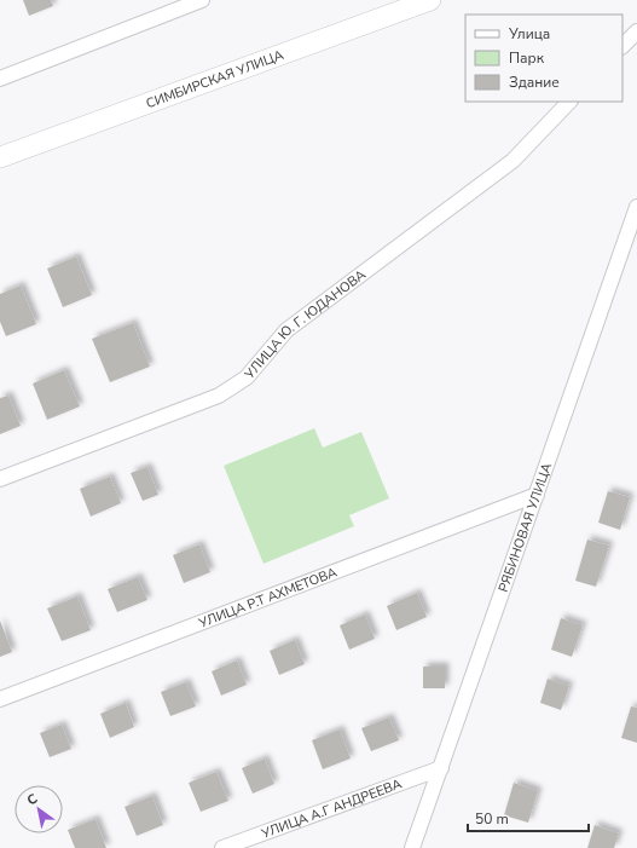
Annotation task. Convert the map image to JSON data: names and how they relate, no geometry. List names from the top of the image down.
{
  "streets": {
    "main road": ["СИМБИРСКАЯ УЛИЦА"],
    "street": [
      "УЛИЦА Ю. Г. ЮДАНОВА",
      "РЯБИНОВАЯ УЛИЦА",
      "УЛИЦА Р.Т АХМЕТОВА",
      "УЛИЦА А.Г АНДРЕЕВА"
    ]
  },
  "crossings": [
    ["РЯБИНОВАЯ УЛИЦА", "УЛИЦА Р.Т АХМЕТОВА"],
    ["РЯБИНОВАЯ УЛИЦА", "УЛИЦА А.Г АНДРЕЕВА"]
  ],
  "legend": ["Улица", "Парк", "Здание"],
  "scale_bar": "50 m",
  "north": "top left"
}
